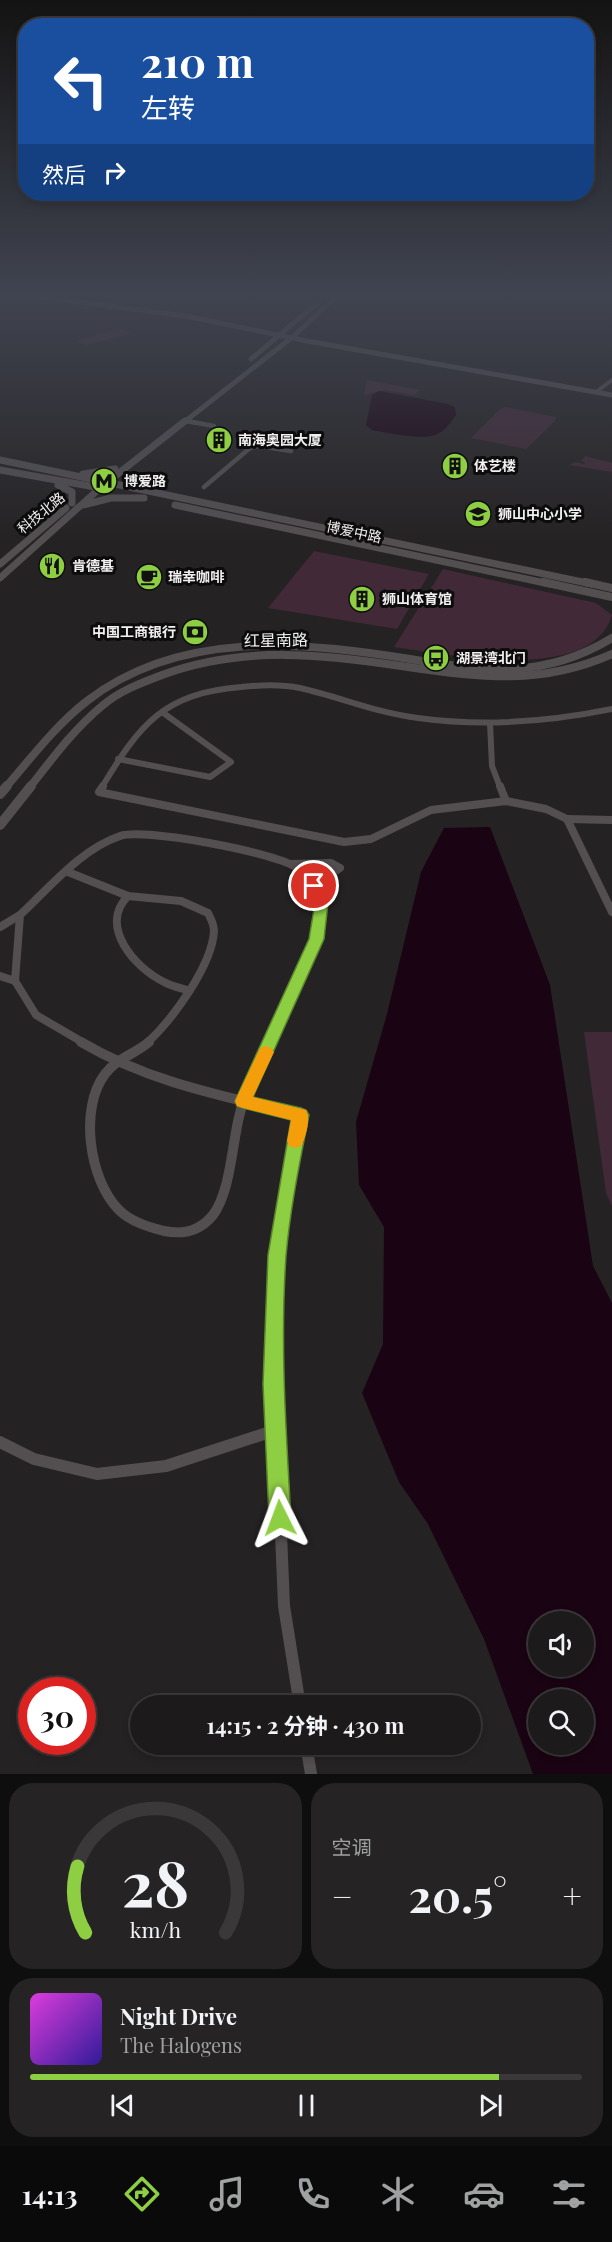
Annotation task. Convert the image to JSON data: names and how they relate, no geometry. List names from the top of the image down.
{
  "streets": {
    "main road": ["科技北路", "博爱中路", "红星南路"]
  },
  "places": {
    "building": ["南海奥园大厦", "体艺楼", "狮山体育馆"],
    "metro station": ["博爱路"],
    "school or university": ["狮山中心小学"],
    "restaurant": ["肯德基"],
    "cafe": ["瑞幸咖啡"],
    "bank": ["中国工商银行"],
    "bus stop": ["湖景湾北门"]
  },
  "page": {
    "turn": ["210 m", "左转"],
    "then": "然后",
    "limit": "30",
    "trip": "14:15 · 2 分钟 · 430 m",
    "tile": "空调",
    "heat": ["−", "20.5°", "+"],
    "song": ["Night Drive", "The Halogens"],
    "tabs": "14:13",
    "gauge": ["28", "km/h"]
  }
}
